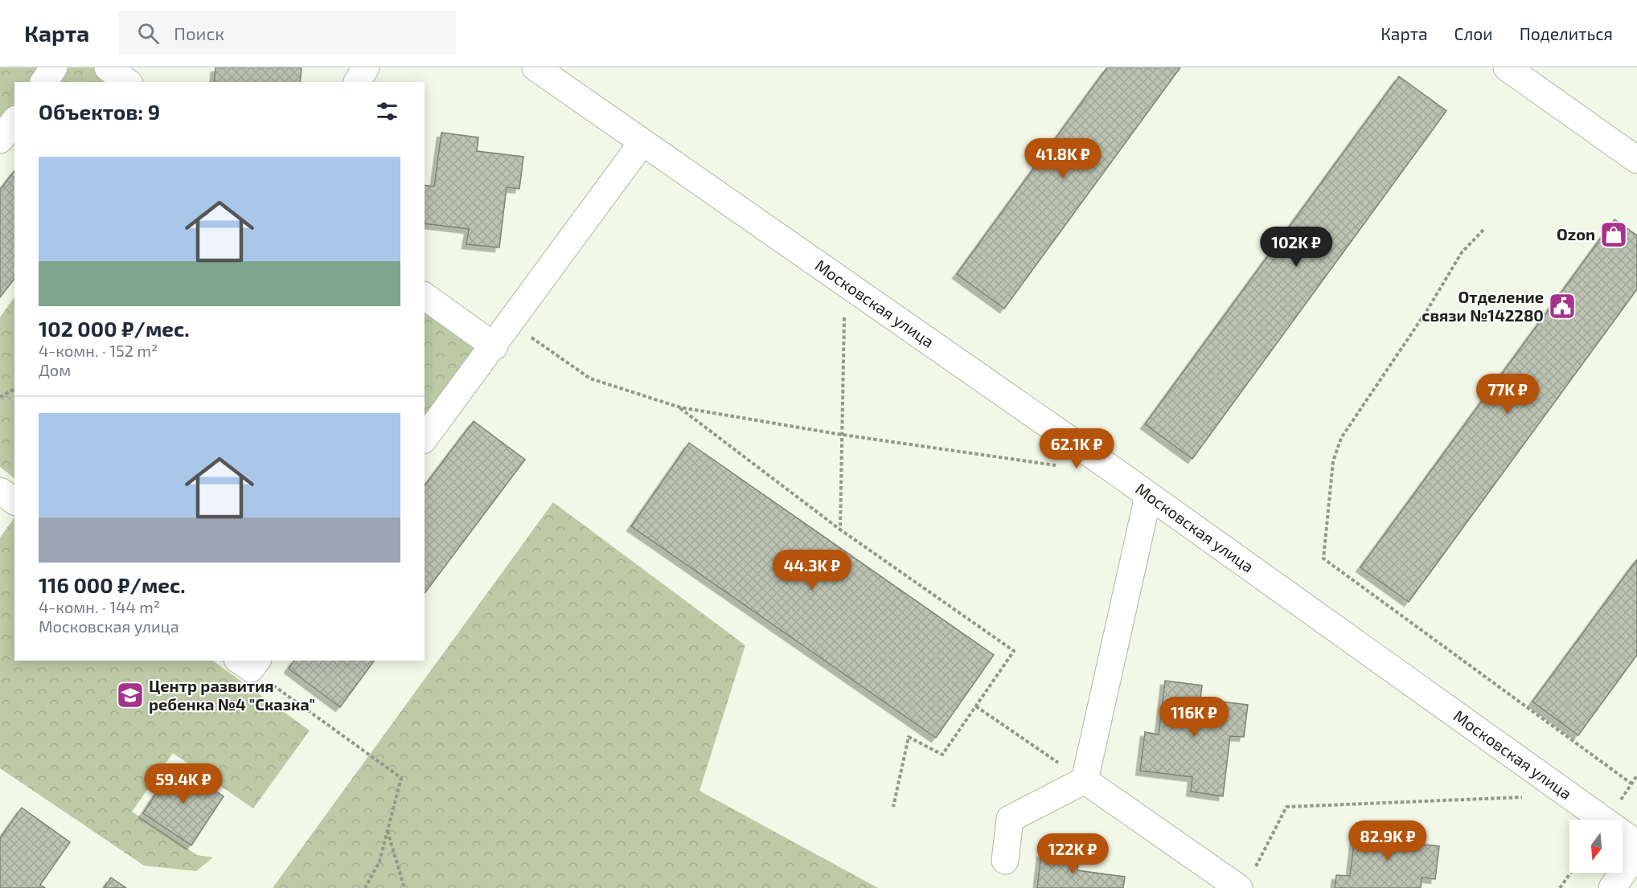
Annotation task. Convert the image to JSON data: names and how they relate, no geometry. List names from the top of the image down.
{
  "streets": {
    "street": ["Московская улица"]
  },
  "places": {
    "shop": ["Ozon"],
    "public building": ["Отделение связи №142280"],
    "school or university": ["Центр развития ребенка №4 \"Сказка\""]
  },
  "north": "bottom",
  "page": {
    "header": "Карта",
    "search": "Поиск",
    "nav": ["Карта", "Слои", "Поделиться"],
    "heading": "Объектов: 9",
    "price": [
      "41.8K ₽",
      "102K ₽",
      "77K ₽",
      "62.1K ₽",
      "44.3K ₽",
      "116K ₽",
      "59.4K ₽",
      "82.9K ₽",
      "122K ₽"
    ],
    "list": [
      {
        "name": "102 000 ₽/мес.",
        "note": "4-комн. · 152 m² · Дом"
      },
      {
        "name": "116 000 ₽/мес.",
        "note": "4-комн. · 144 m² · Московская улица"
      }
    ]
  }
}
